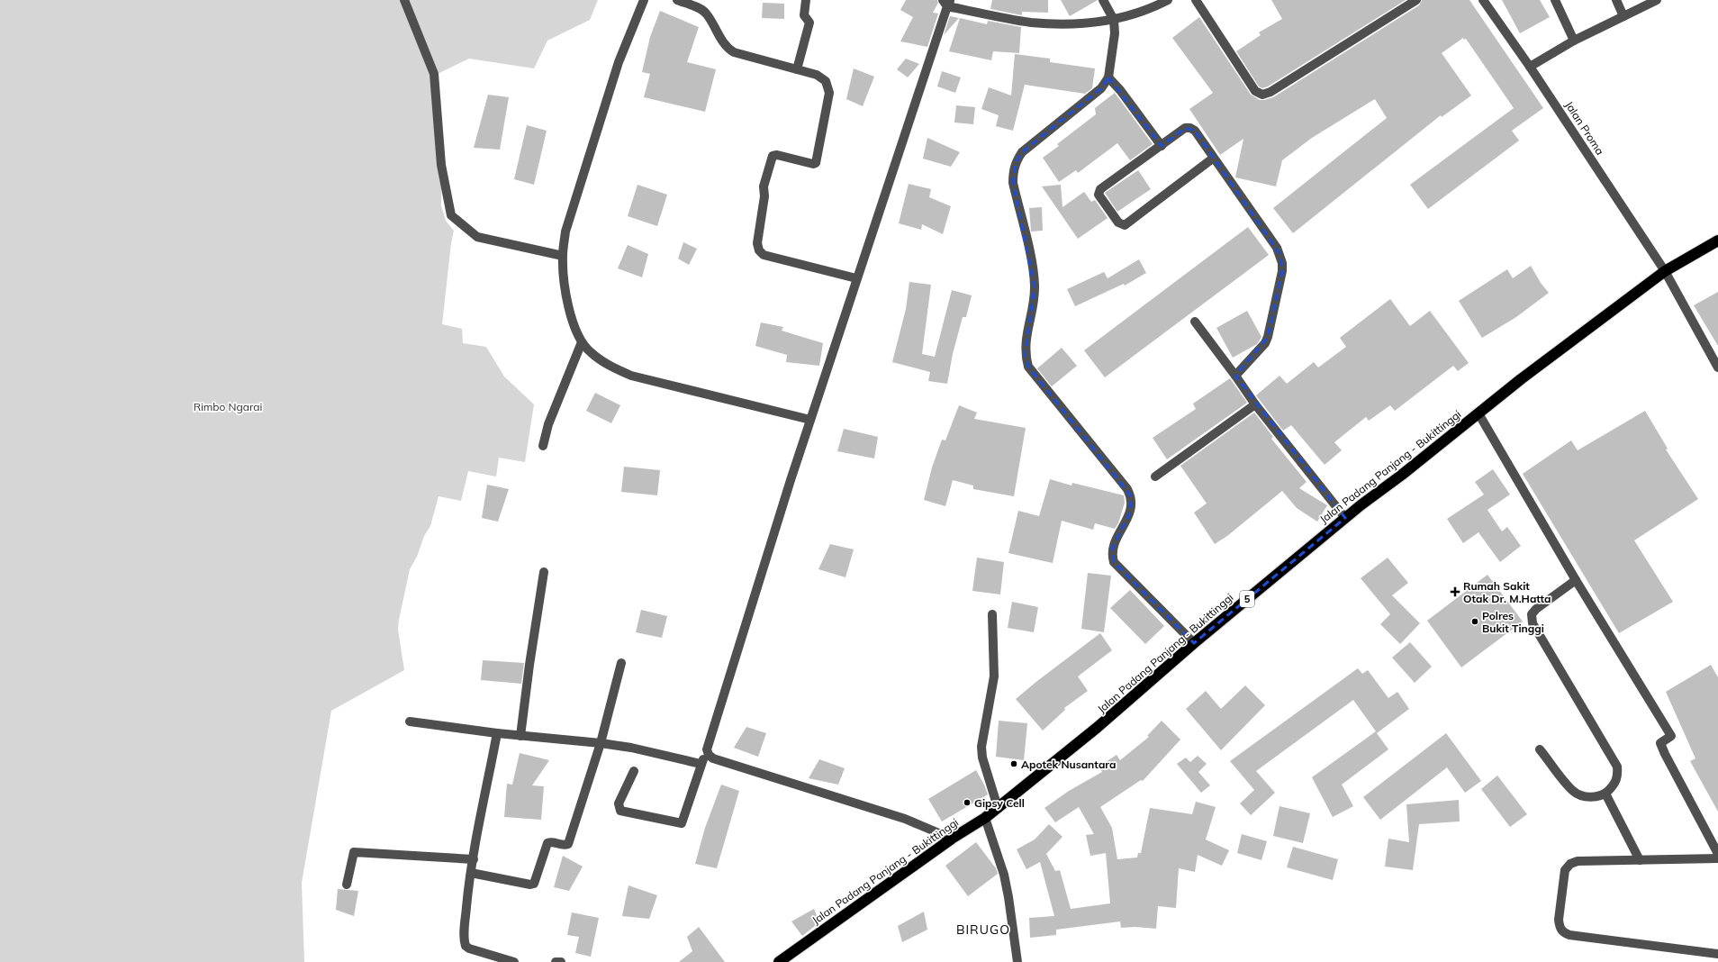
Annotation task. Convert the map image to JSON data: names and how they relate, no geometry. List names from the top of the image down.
{
  "streets": {
    "highway": ["Jalan Padang Panjang - Bukittinggi", "5"],
    "street": ["Jalan Proma"]
  },
  "crossings": [
    ["Jalan Proma", "Jalan Padang Panjang - Bukittinggi"]
  ],
  "districts": ["BIRUGO"],
  "parks": ["Rimbo Ngarai"],
  "places": {
    "health": ["Rumah Sakit Otak Dr. M.Hatta"],
    "other": ["Polres Bukit Tinggi", "Apotek Nusantara", "Gipsy Cell"]
  }
}
